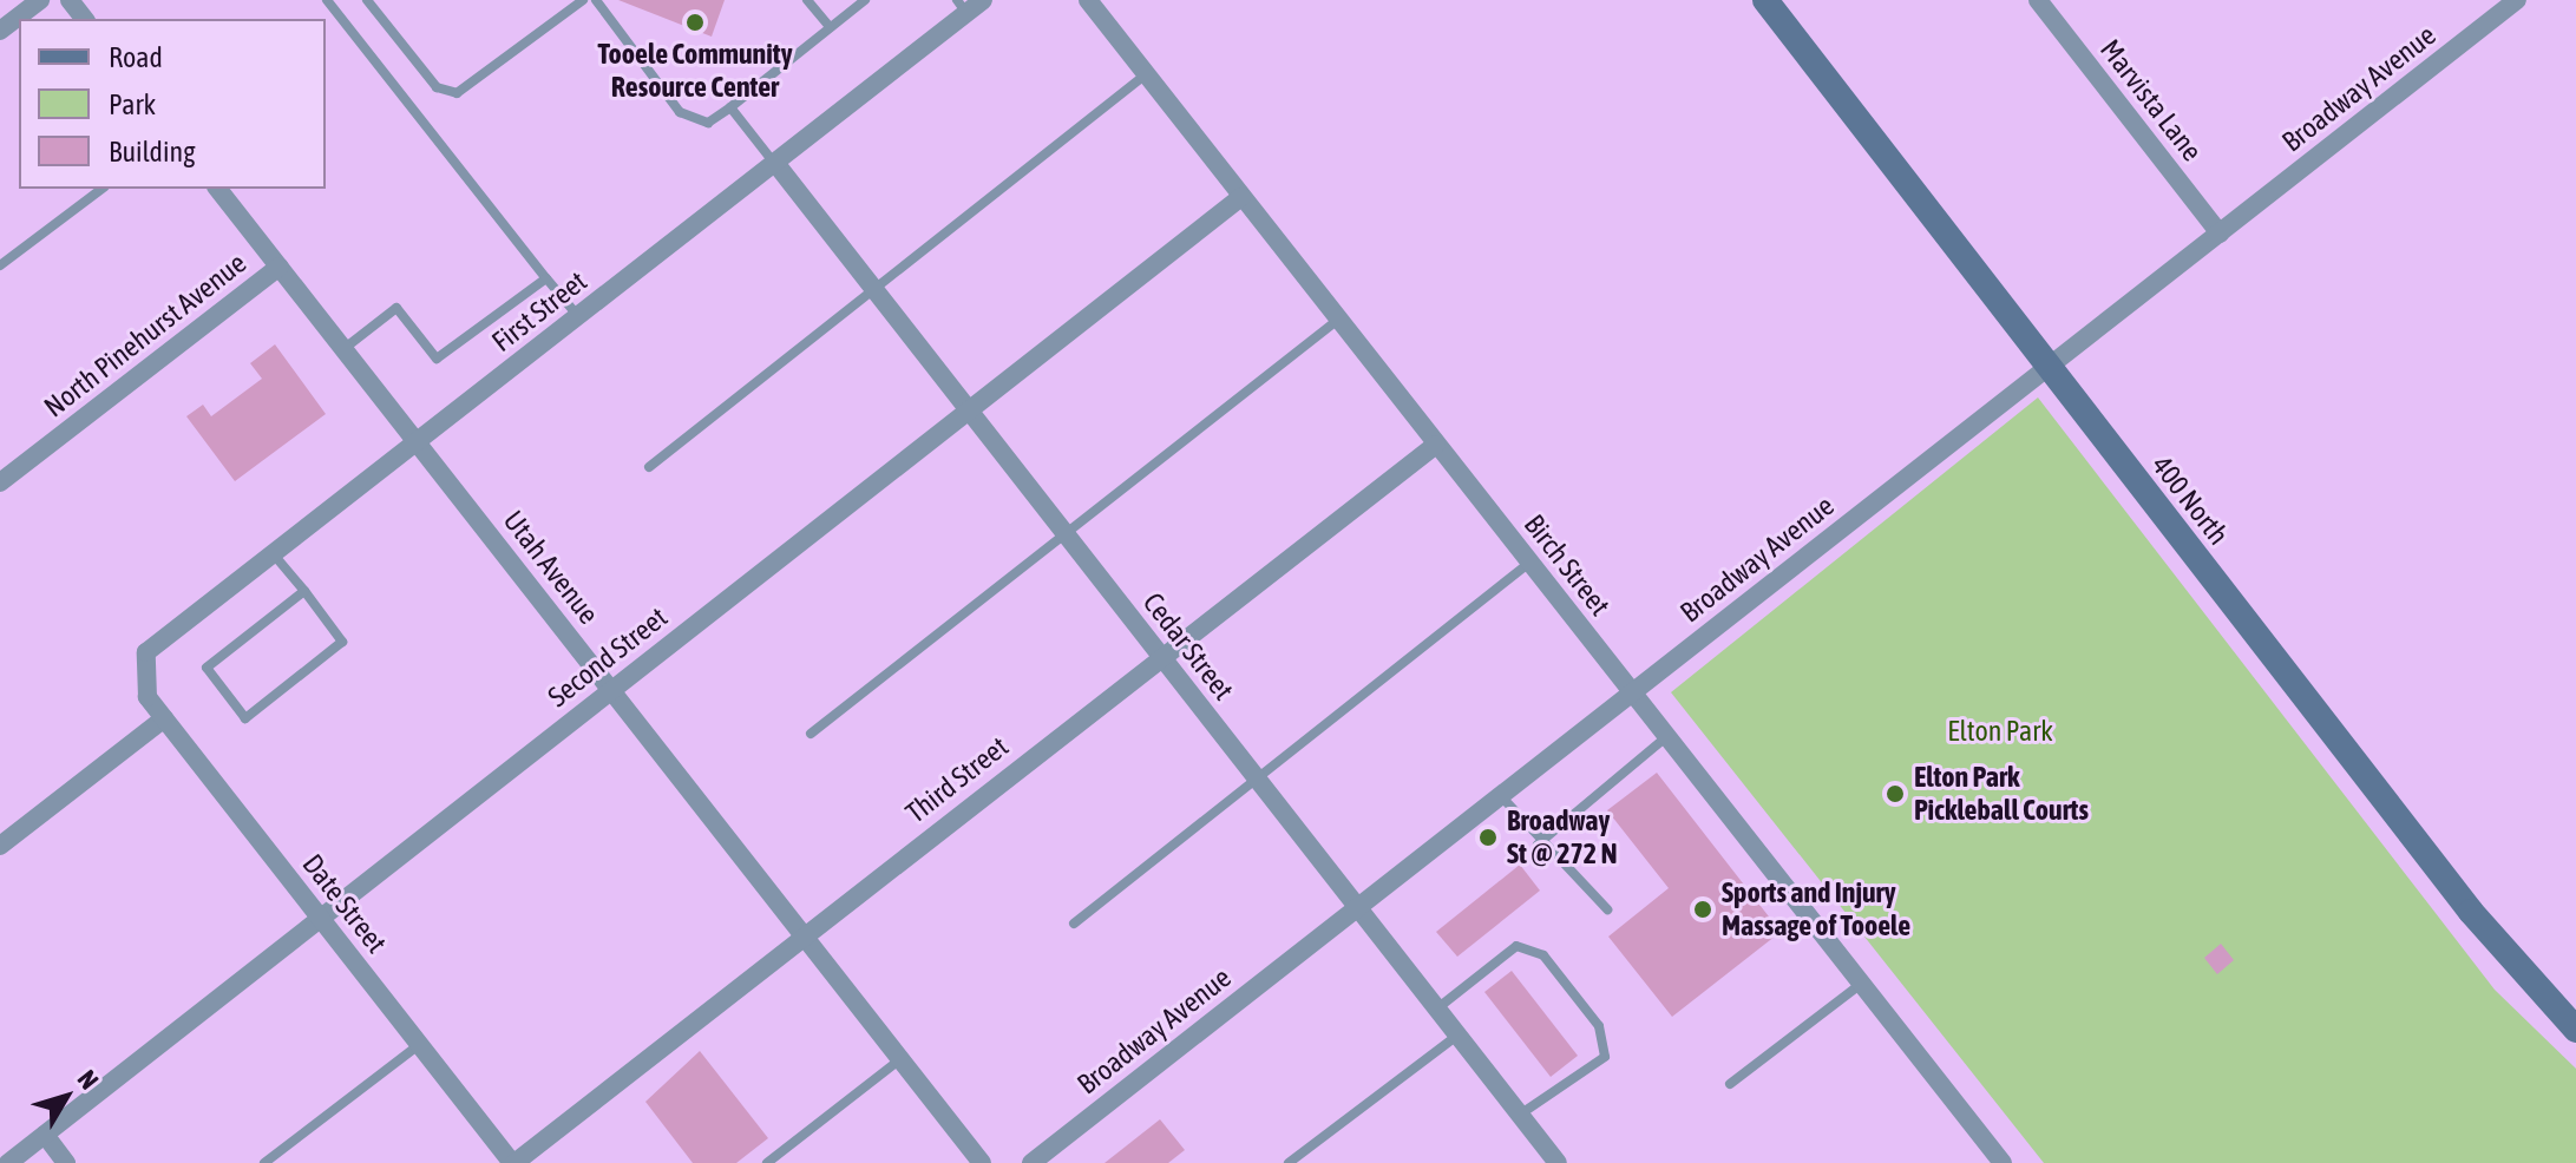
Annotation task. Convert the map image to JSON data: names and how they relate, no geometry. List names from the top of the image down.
{
  "streets": {
    "street": [
      "Broadway Avenue",
      "Marvista Lane",
      "First Street",
      "North Pinehurst Avenue",
      "400 North",
      "Birch Street",
      "Utah Avenue",
      "Cedar Street",
      "Second Street",
      "Third Street",
      "Date Street"
    ]
  },
  "crossings": [
    ["Broadway Avenue", "Marvista Lane"],
    ["Broadway Avenue", "400 North"],
    ["Broadway Avenue", "Birch Street"],
    ["Broadway Avenue", "Cedar Street"],
    ["First Street", "Utah Avenue"],
    ["First Street", "Cedar Street"],
    ["First Street", "Date Street"],
    ["North Pinehurst Avenue", "Utah Avenue"],
    ["Birch Street", "Second Street"],
    ["Birch Street", "Third Street"],
    ["Utah Avenue", "Second Street"],
    ["Utah Avenue", "Third Street"],
    ["Cedar Street", "Second Street"],
    ["Cedar Street", "Third Street"],
    ["Second Street", "Date Street"],
    ["Third Street", "Date Street"]
  ],
  "parks": ["Elton Park"],
  "places": [
    "Tooele Community Resource Center",
    "Elton Park Pickleball Courts",
    "Broadway St @ 272 N",
    "Sports and Injury Massage of Tooele"
  ],
  "legend": ["Road", "Park", "Building"],
  "north": "top right"
}
